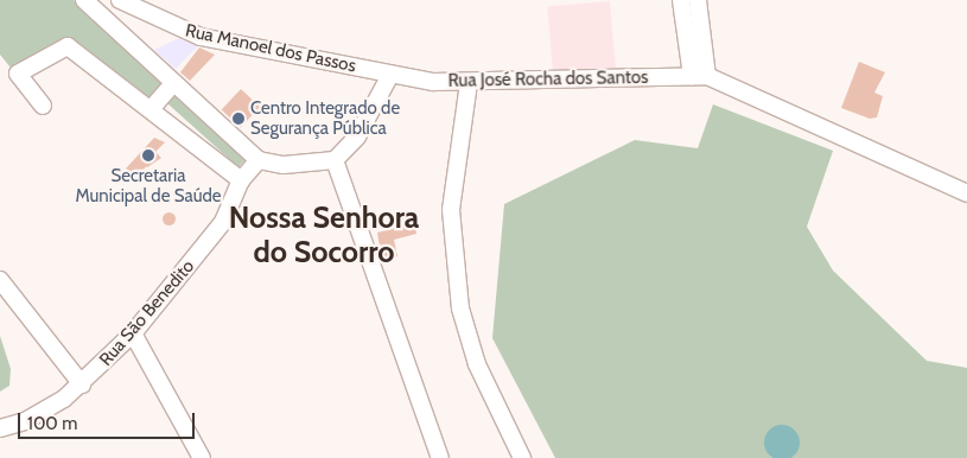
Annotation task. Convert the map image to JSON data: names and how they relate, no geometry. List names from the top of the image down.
{
  "streets": {
    "street": ["Rua Manoel dos Passos", "Rua José Rocha dos Santos", "Rua São Benedito"]
  },
  "crossings": [
    ["Rua Manoel dos Passos", "Rua José Rocha dos Santos"]
  ],
  "districts": ["Nossa Senhora do Socorro"],
  "places": ["Centro Integrado de Segurança Pública", "Secretaria Municipal de Saúde"],
  "scale_bar": "100 m"
}
